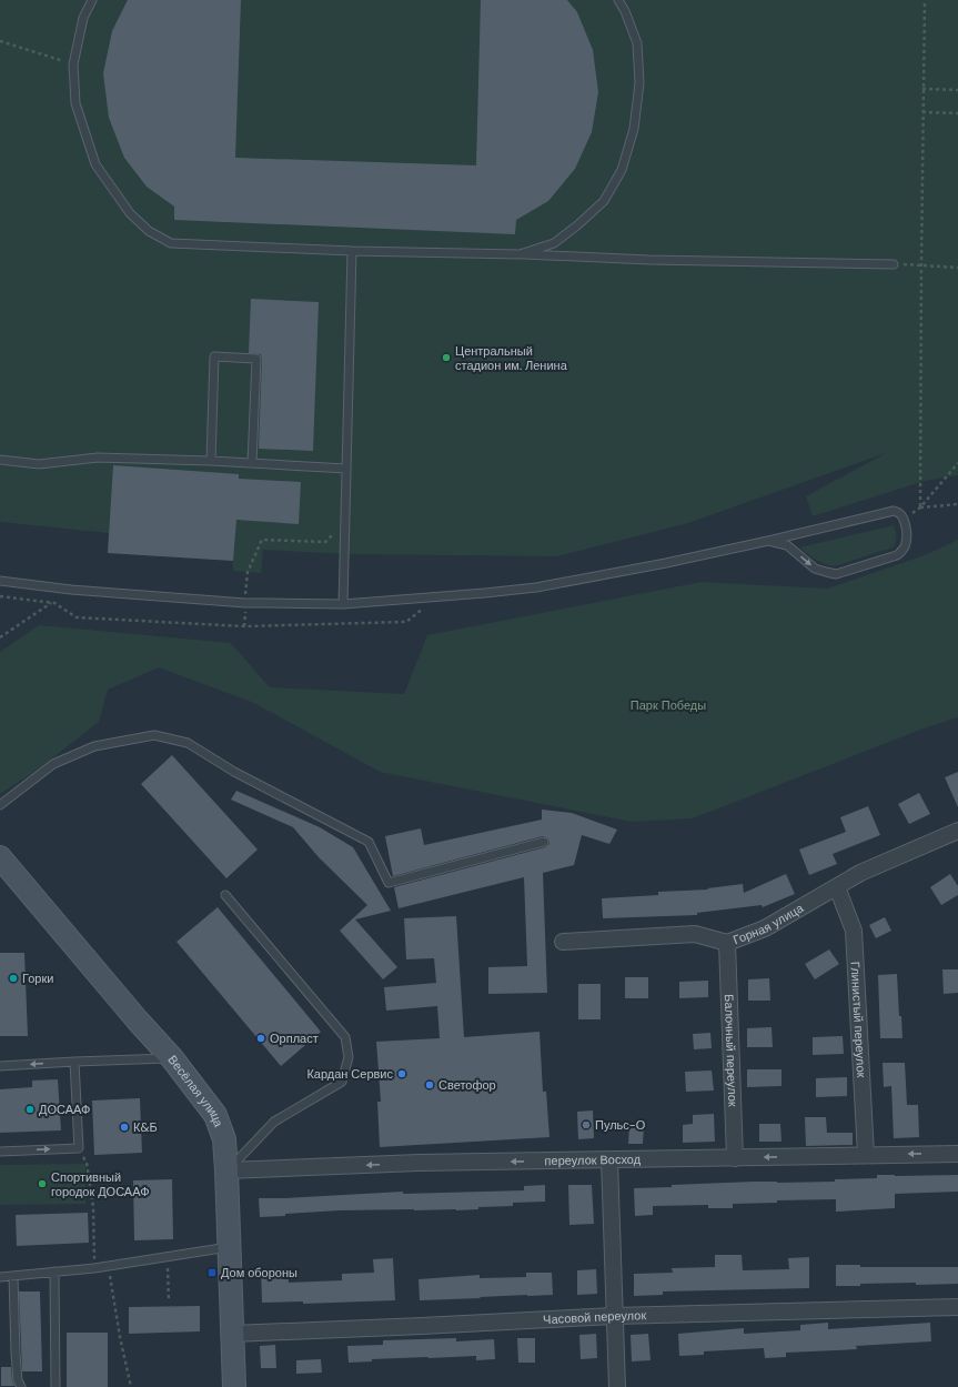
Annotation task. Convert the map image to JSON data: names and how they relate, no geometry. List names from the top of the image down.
{
  "streets": {
    "street": [
      "Горная улица",
      "Глинистый переулок",
      "Балочный переулок",
      "Весёлая улица",
      "переулок Восход",
      "Часовой переулок"
    ]
  },
  "crossings": [
    ["Горная улица", "Глинистый переулок"],
    ["Горная улица", "Балочный переулок"],
    ["Глинистый переулок", "переулок Восход"],
    ["Балочный переулок", "переулок Восход"],
    ["Весёлая улица", "переулок Восход"],
    ["Весёлая улица", "Часовой переулок"]
  ],
  "one_way": ["переулок Восход"],
  "parks": ["Парк Победы"],
  "places": {
    "other": [
      "Центральный стадион им. Ленина",
      "Горки",
      "Орпласт",
      "Кардан Сервис",
      "Светофор",
      "ДОСААФ",
      "Пульс-О",
      "К&Б",
      "Спортивный городок ДОСААФ"
    ],
    "transit": ["Дом обороны"]
  }
}
